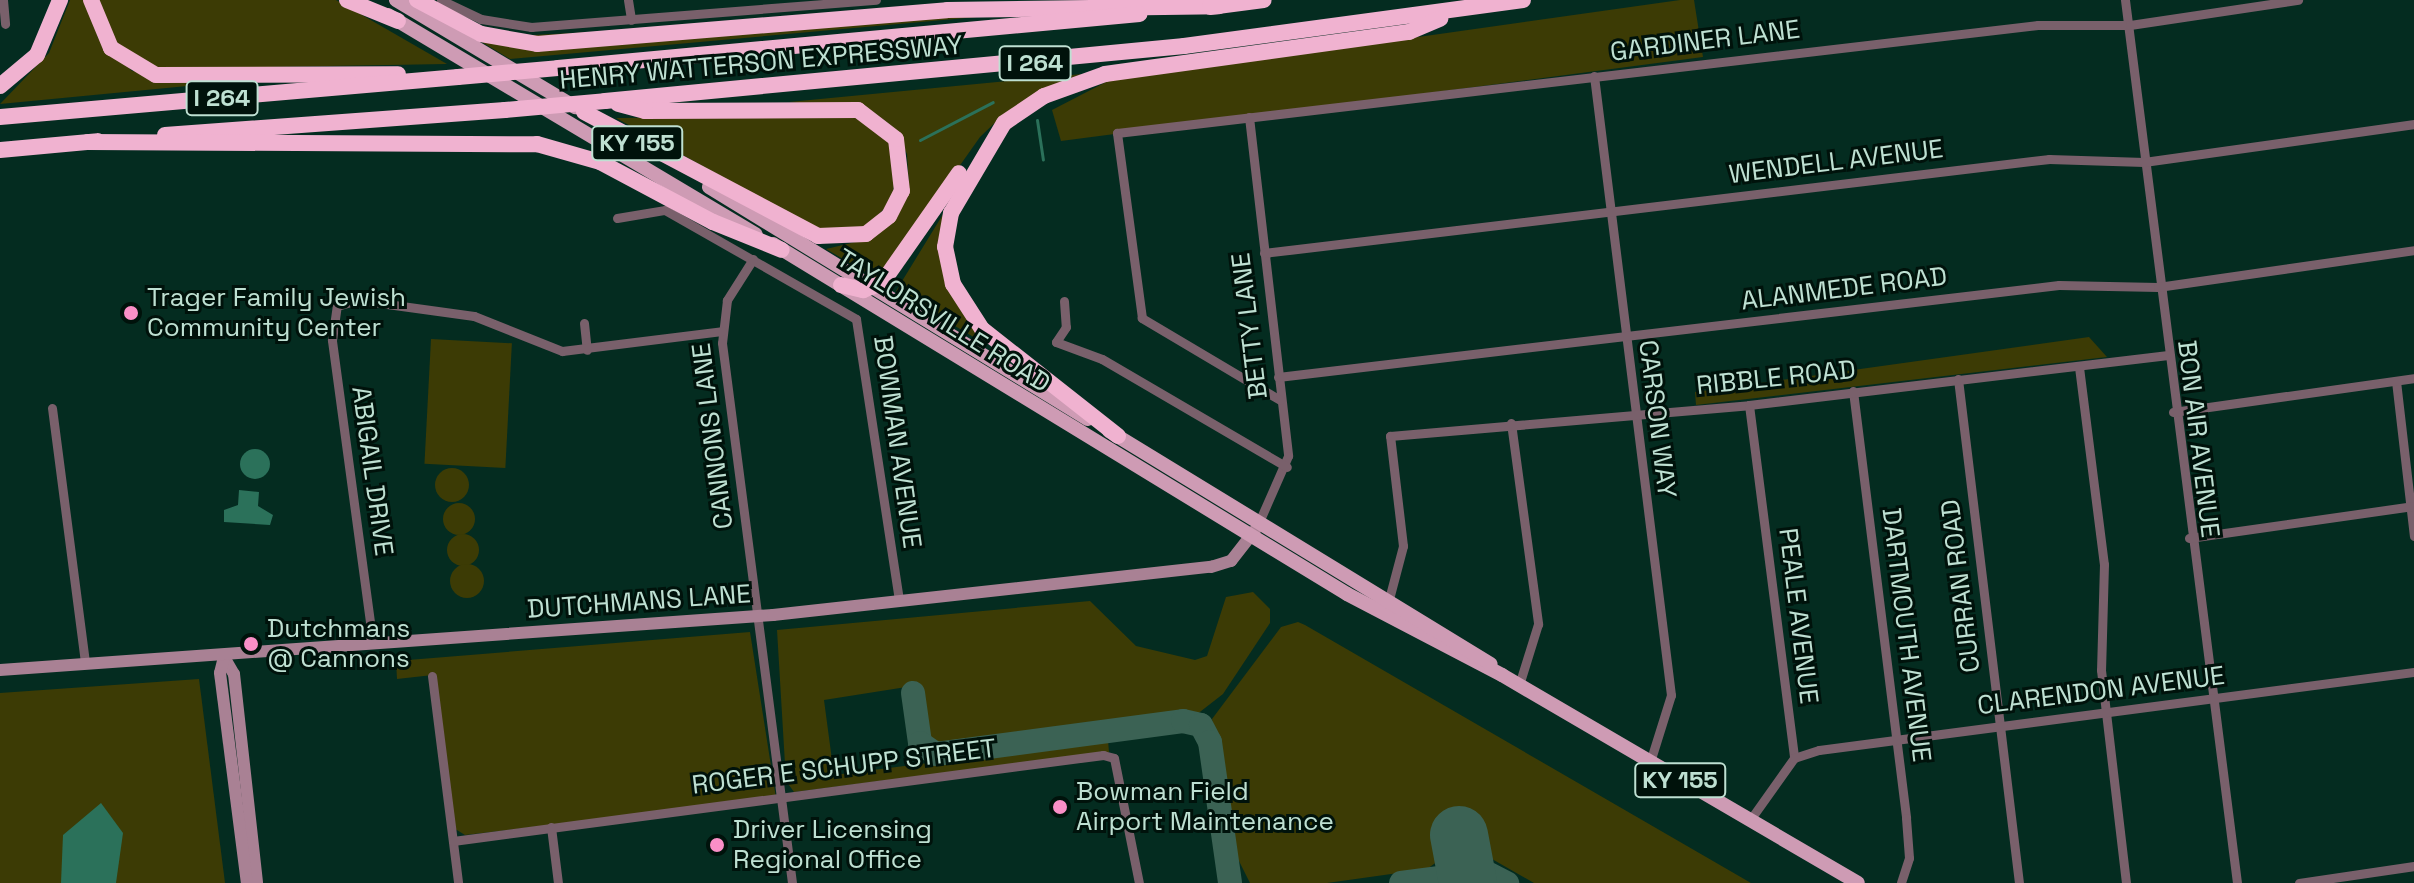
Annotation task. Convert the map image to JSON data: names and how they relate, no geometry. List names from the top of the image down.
{
  "streets": {
    "highway": ["HENRY WATTERSON EXPRESSWAY", "I 264"],
    "main road": ["KY 155", "TAYLORSVILLE ROAD", "DUTCHMANS LANE"],
    "street": [
      "GARDINER LANE",
      "WENDELL AVENUE",
      "ALANMEDE ROAD",
      "BETTY LANE",
      "RIBBLE ROAD",
      "CARSON WAY",
      "CANNONS LANE",
      "BON AIR AVENUE",
      "BOWMAN AVENUE",
      "ABIGAIL DRIVE",
      "CURRAN ROAD",
      "PEALE AVENUE",
      "DARTMOUTH AVENUE",
      "CLARENDON AVENUE",
      "ROGER E SCHUPP STREET"
    ]
  },
  "crossings": [
    ["GARDINER LANE", "BETTY LANE"],
    ["GARDINER LANE", "CARSON WAY"],
    ["GARDINER LANE", "BON AIR AVENUE"],
    ["WENDELL AVENUE", "BETTY LANE"],
    ["WENDELL AVENUE", "CARSON WAY"],
    ["WENDELL AVENUE", "BON AIR AVENUE"],
    ["ALANMEDE ROAD", "BETTY LANE"],
    ["ALANMEDE ROAD", "CARSON WAY"],
    ["ALANMEDE ROAD", "BON AIR AVENUE"],
    ["TAYLORSVILLE ROAD", "RIBBLE ROAD"],
    ["TAYLORSVILLE ROAD", "CARSON WAY"],
    ["TAYLORSVILLE ROAD", "DUTCHMANS LANE"],
    ["RIBBLE ROAD", "CARSON WAY"],
    ["RIBBLE ROAD", "BON AIR AVENUE"],
    ["RIBBLE ROAD", "CURRAN ROAD"],
    ["RIBBLE ROAD", "PEALE AVENUE"],
    ["RIBBLE ROAD", "DARTMOUTH AVENUE"],
    ["CANNONS LANE", "BOWMAN AVENUE"],
    ["CANNONS LANE", "DUTCHMANS LANE"],
    ["CANNONS LANE", "ROGER E SCHUPP STREET"],
    ["BON AIR AVENUE", "CLARENDON AVENUE"],
    ["BOWMAN AVENUE", "DUTCHMANS LANE"],
    ["ABIGAIL DRIVE", "DUTCHMANS LANE"],
    ["CURRAN ROAD", "CLARENDON AVENUE"],
    ["PEALE AVENUE", "CLARENDON AVENUE"],
    ["DARTMOUTH AVENUE", "CLARENDON AVENUE"]
  ],
  "places": [
    "Trager Family Jewish Community Center",
    "Dutchmans @ Cannons",
    "Bowman Field Airport Maintenance",
    "Driver Licensing Regional Office"
  ]
}
